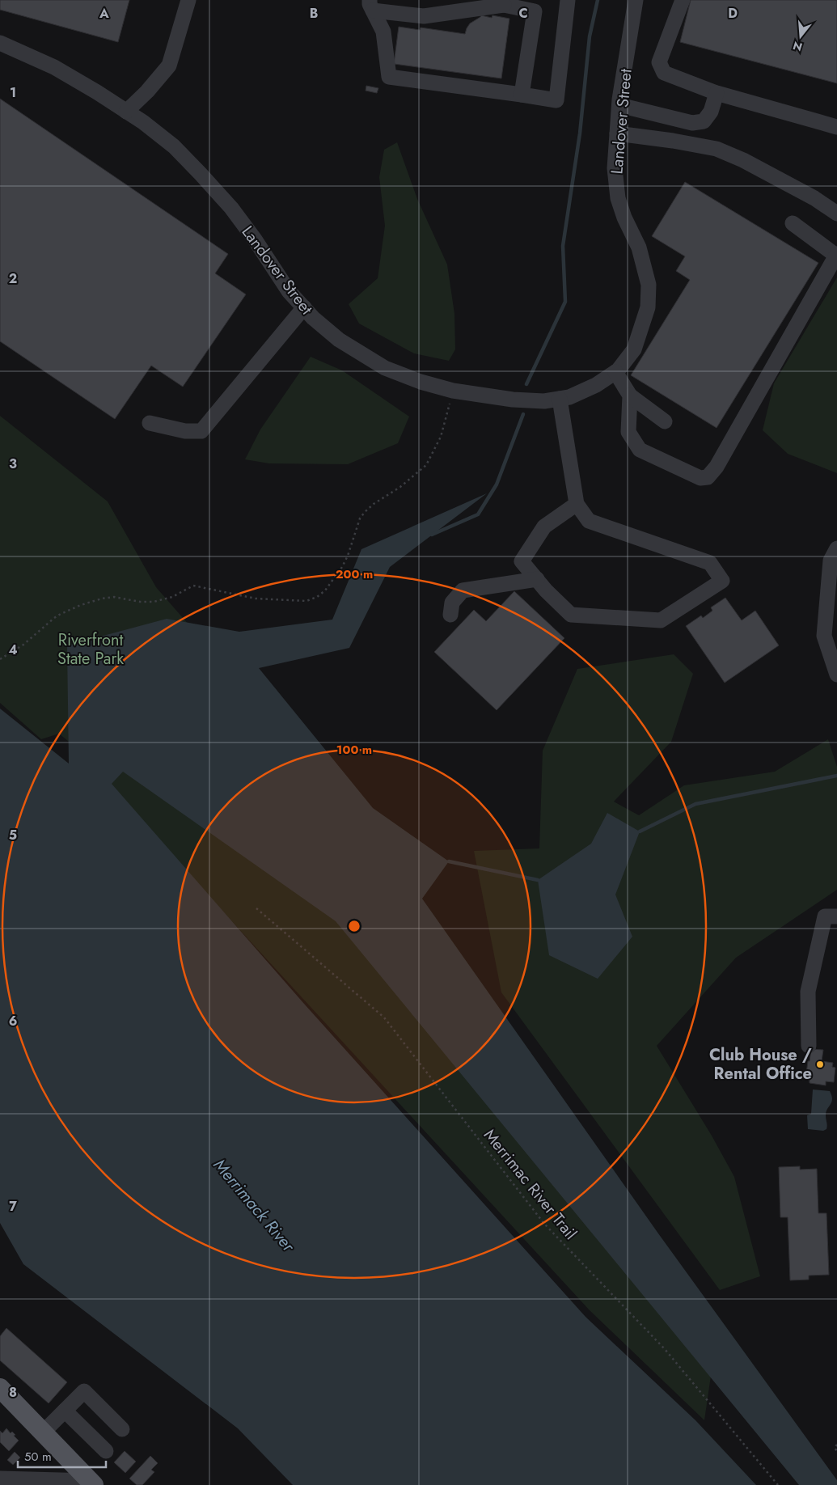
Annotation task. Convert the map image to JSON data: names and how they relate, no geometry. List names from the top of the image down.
{
  "streets": {
    "street": ["Landover Street"],
    "path": ["Merrimac River Trail"]
  },
  "water": ["Merrimack River"],
  "parks": ["Riverfront State Park"],
  "places": ["Club House / Rental Office"],
  "scale_bar": "50 m",
  "north": "bottom",
  "grid": {
    "columns": [
      "A",
      "B",
      "C",
      "D"
    ],
    "rows": [
      "1",
      "2",
      "3",
      "4",
      "5",
      "6",
      "7",
      "8"
    ]
  },
  "rings": ["200 m", "100 m"]
}
